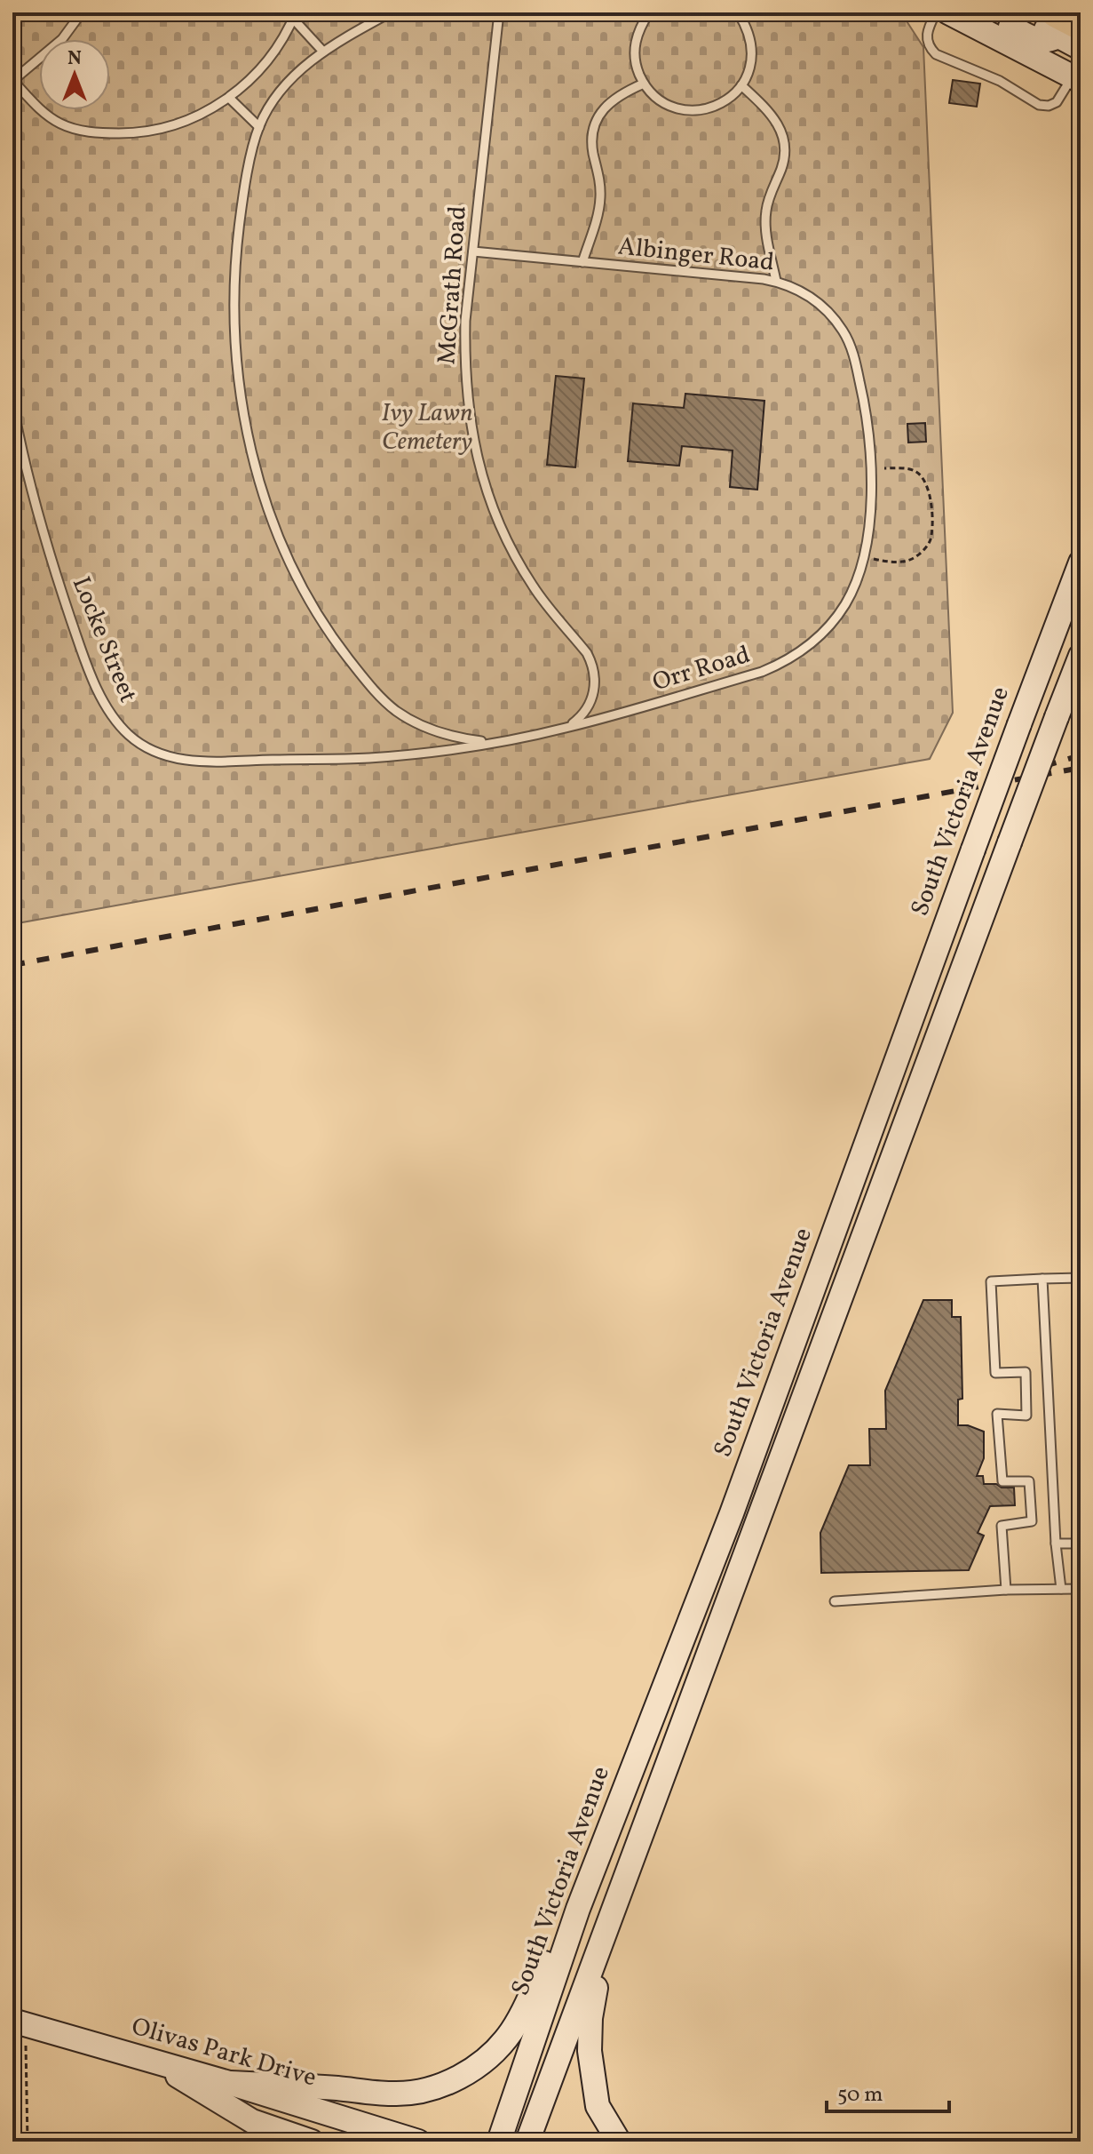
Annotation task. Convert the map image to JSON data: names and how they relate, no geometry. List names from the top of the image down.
{
  "streets": {
    "main road": ["South Victoria Avenue", "Olivas Park Drive"],
    "lane": [
      "Albinger Road",
      "McGrath Road",
      "Locke Street",
      "Orr Road"
    ]
  },
  "crossings": [
    ["Albinger Road", "McGrath Road"],
    ["Albinger Road", "Orr Road"],
    ["McGrath Road", "Orr Road"],
    ["Locke Street", "Orr Road"]
  ],
  "parks": ["Ivy Lawn Cemetery"],
  "scale_bar": "50 m",
  "north": "top"
}
